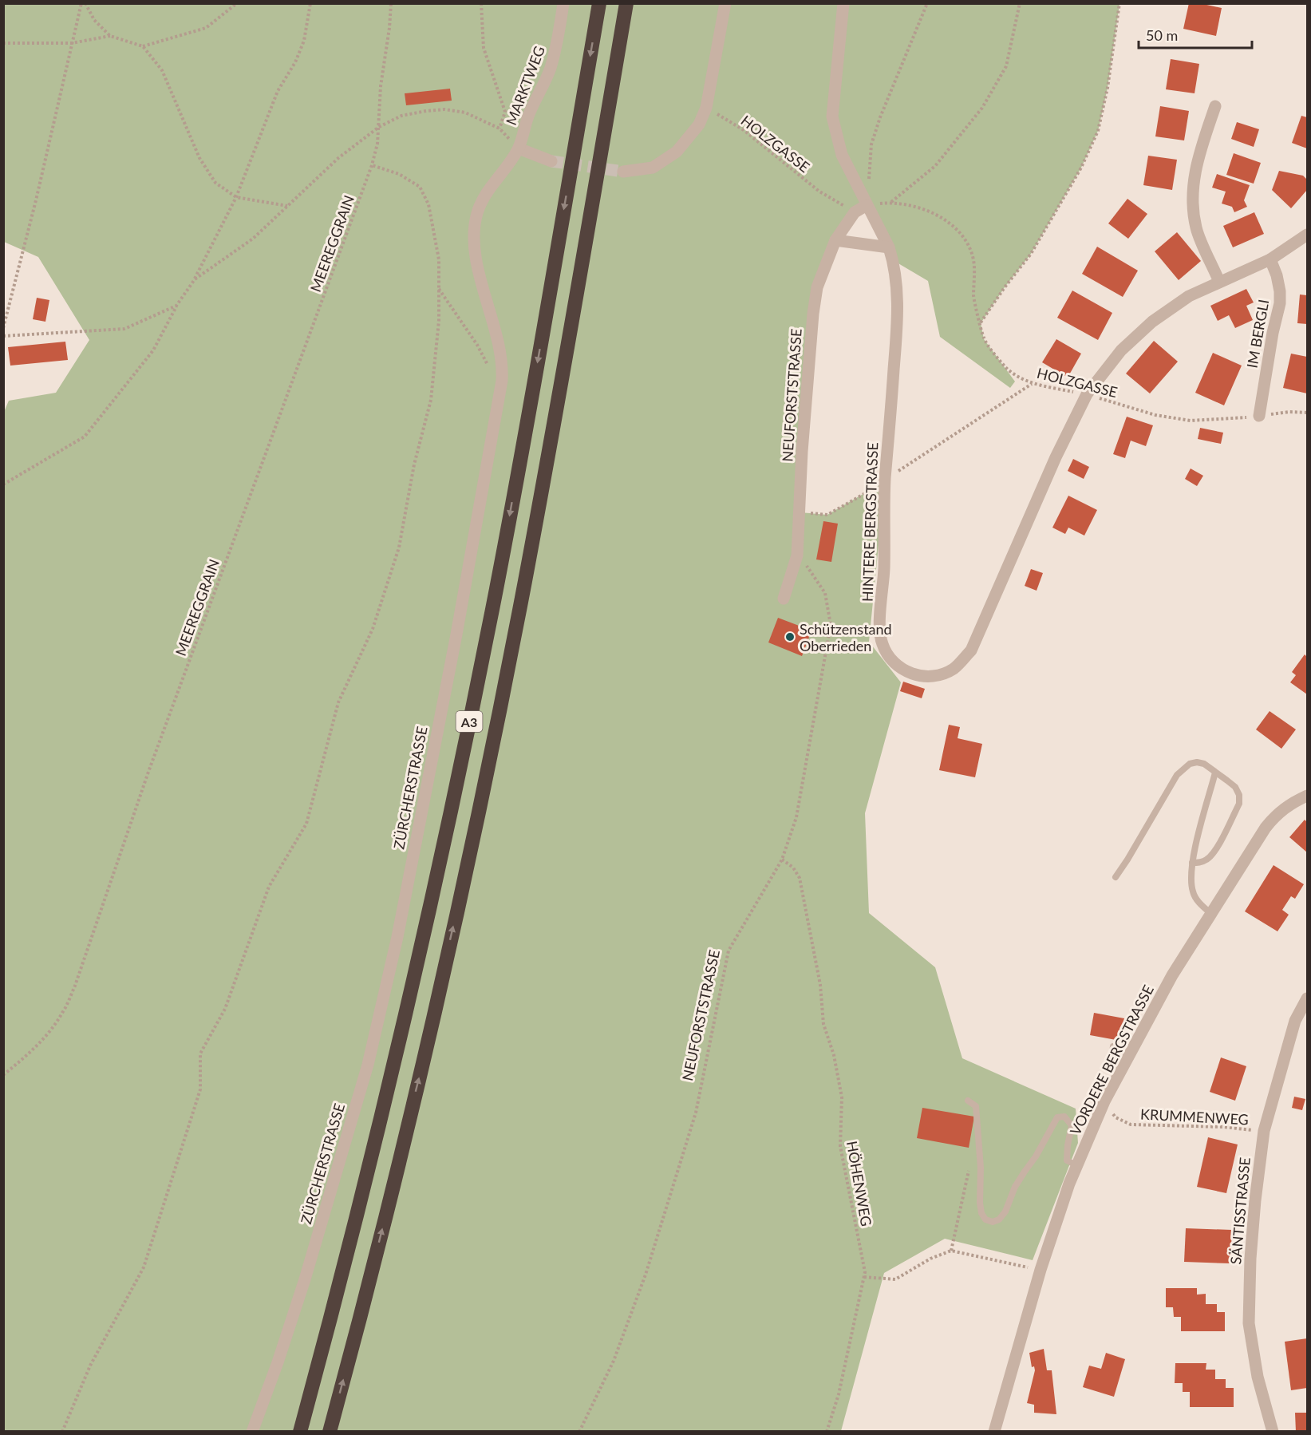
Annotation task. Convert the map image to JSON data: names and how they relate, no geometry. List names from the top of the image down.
{
  "streets": {
    "highway": ["A3"],
    "street": [
      "MARKTWEG",
      "IM BERGLI",
      "NEUFORSTSTRASSE",
      "HINTERE BERGSTRASSE",
      "ZÜRCHERSTRASSE",
      "VORDERE BERGSTRASSE",
      "SÄNTISSTRASSE"
    ],
    "path": [
      "HOLZGASSE",
      "MEEREGGRAIN",
      "KRUMMENWEG",
      "HÖHENWEG"
    ]
  },
  "crossings": [
    ["MARKTWEG", "ZÜRCHERSTRASSE"],
    ["HOLZGASSE", "IM BERGLI"],
    ["HOLZGASSE", "NEUFORSTSTRASSE"],
    ["HOLZGASSE", "HINTERE BERGSTRASSE"],
    ["IM BERGLI", "HINTERE BERGSTRASSE"],
    ["NEUFORSTSTRASSE", "HINTERE BERGSTRASSE"],
    ["NEUFORSTSTRASSE", "HÖHENWEG"],
    ["VORDERE BERGSTRASSE", "KRUMMENWEG"],
    ["KRUMMENWEG", "SÄNTISSTRASSE"]
  ],
  "places": ["Schützenstand Oberrieden"],
  "scale_bar": "50 m"
}
